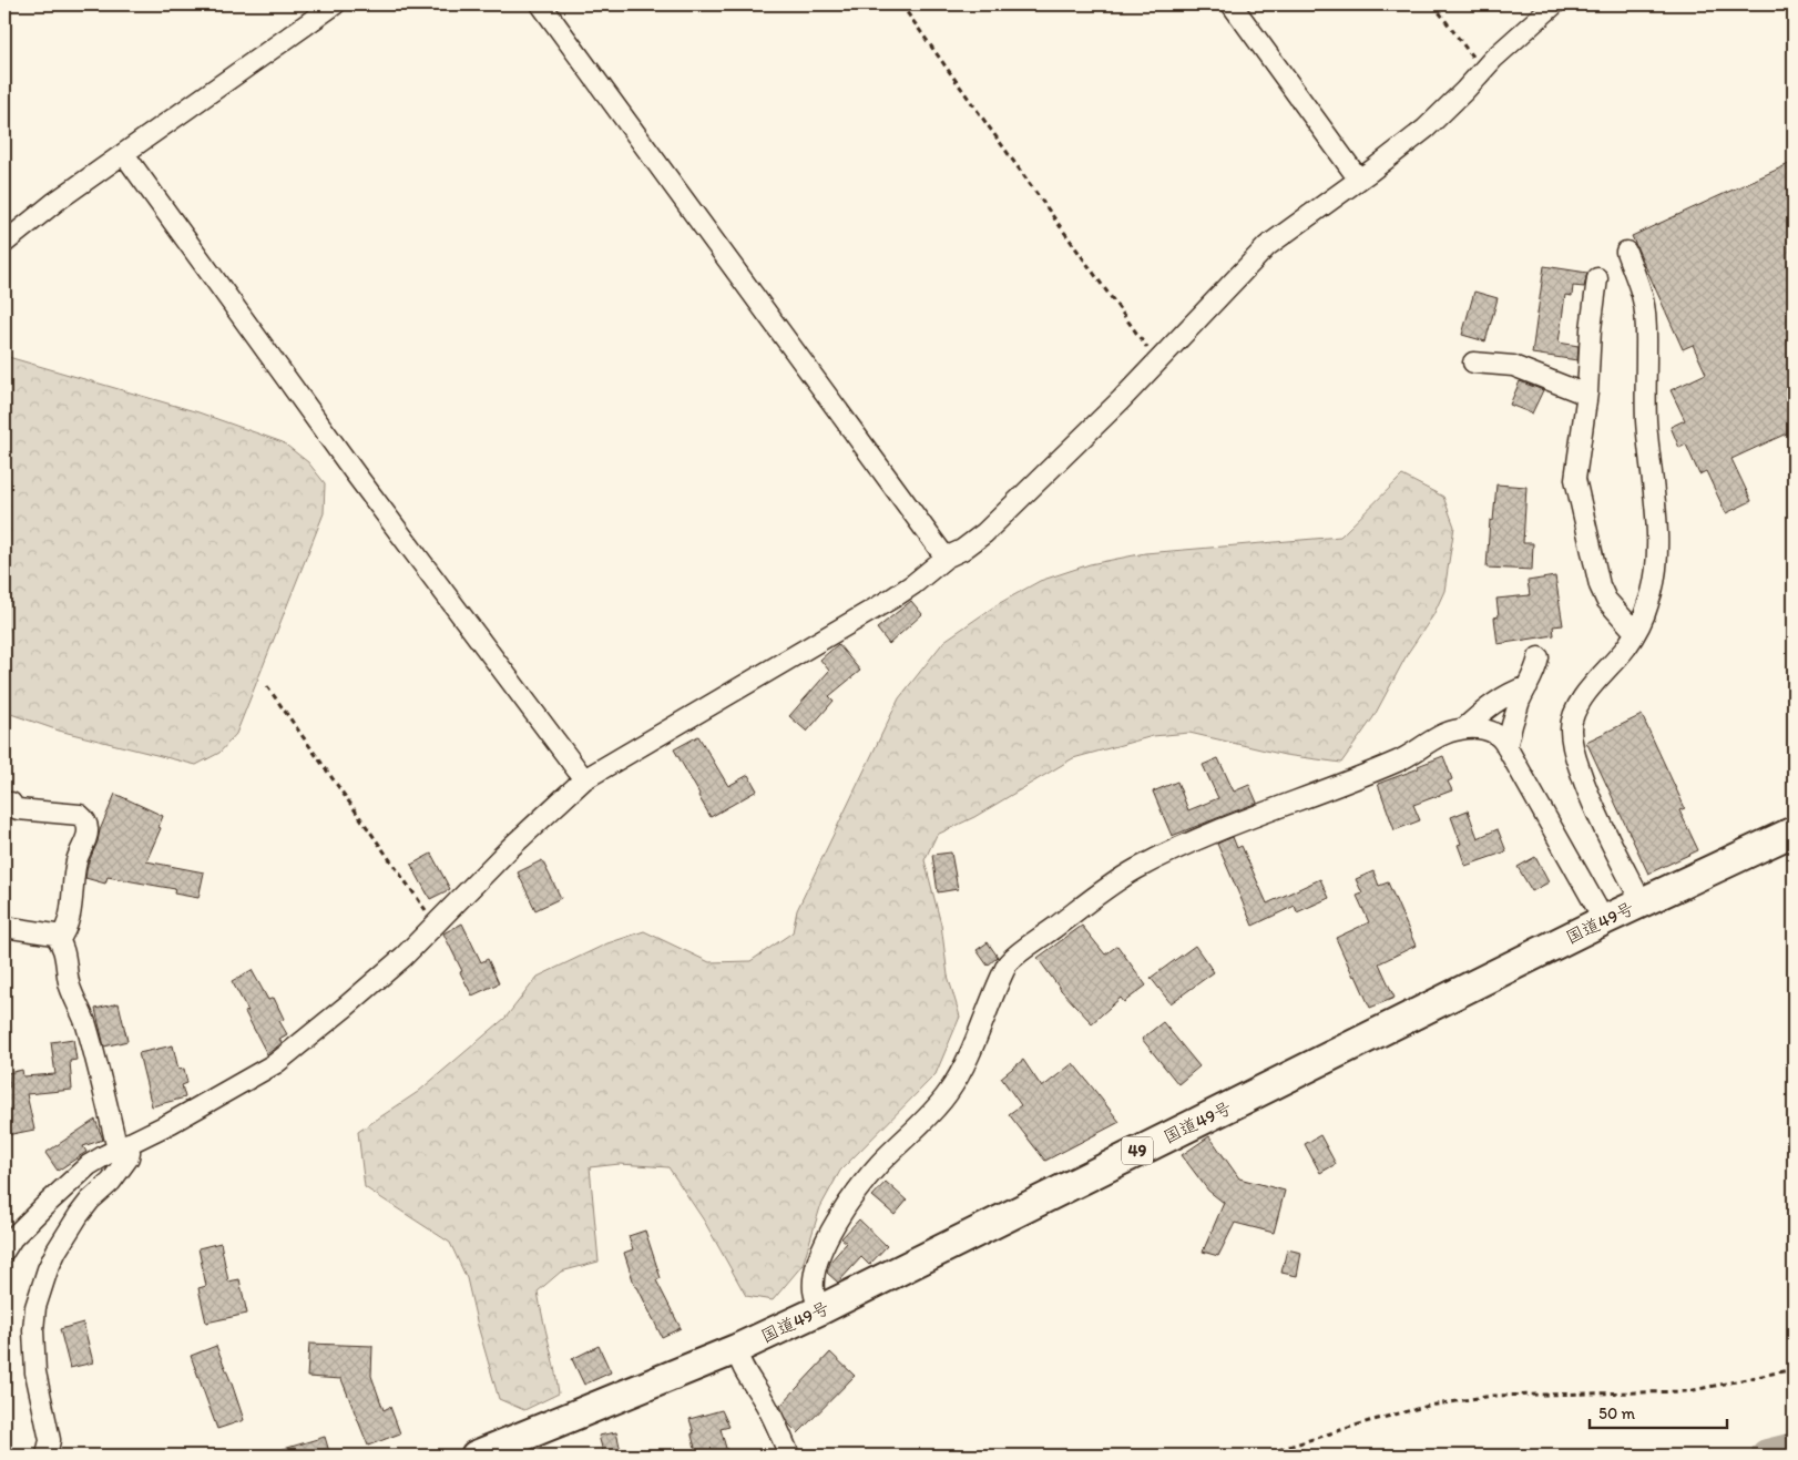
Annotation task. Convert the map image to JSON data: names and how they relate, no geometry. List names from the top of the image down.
{
  "streets": {
    "highway": ["国道49号", "49"]
  },
  "scale_bar": "50 m"
}
